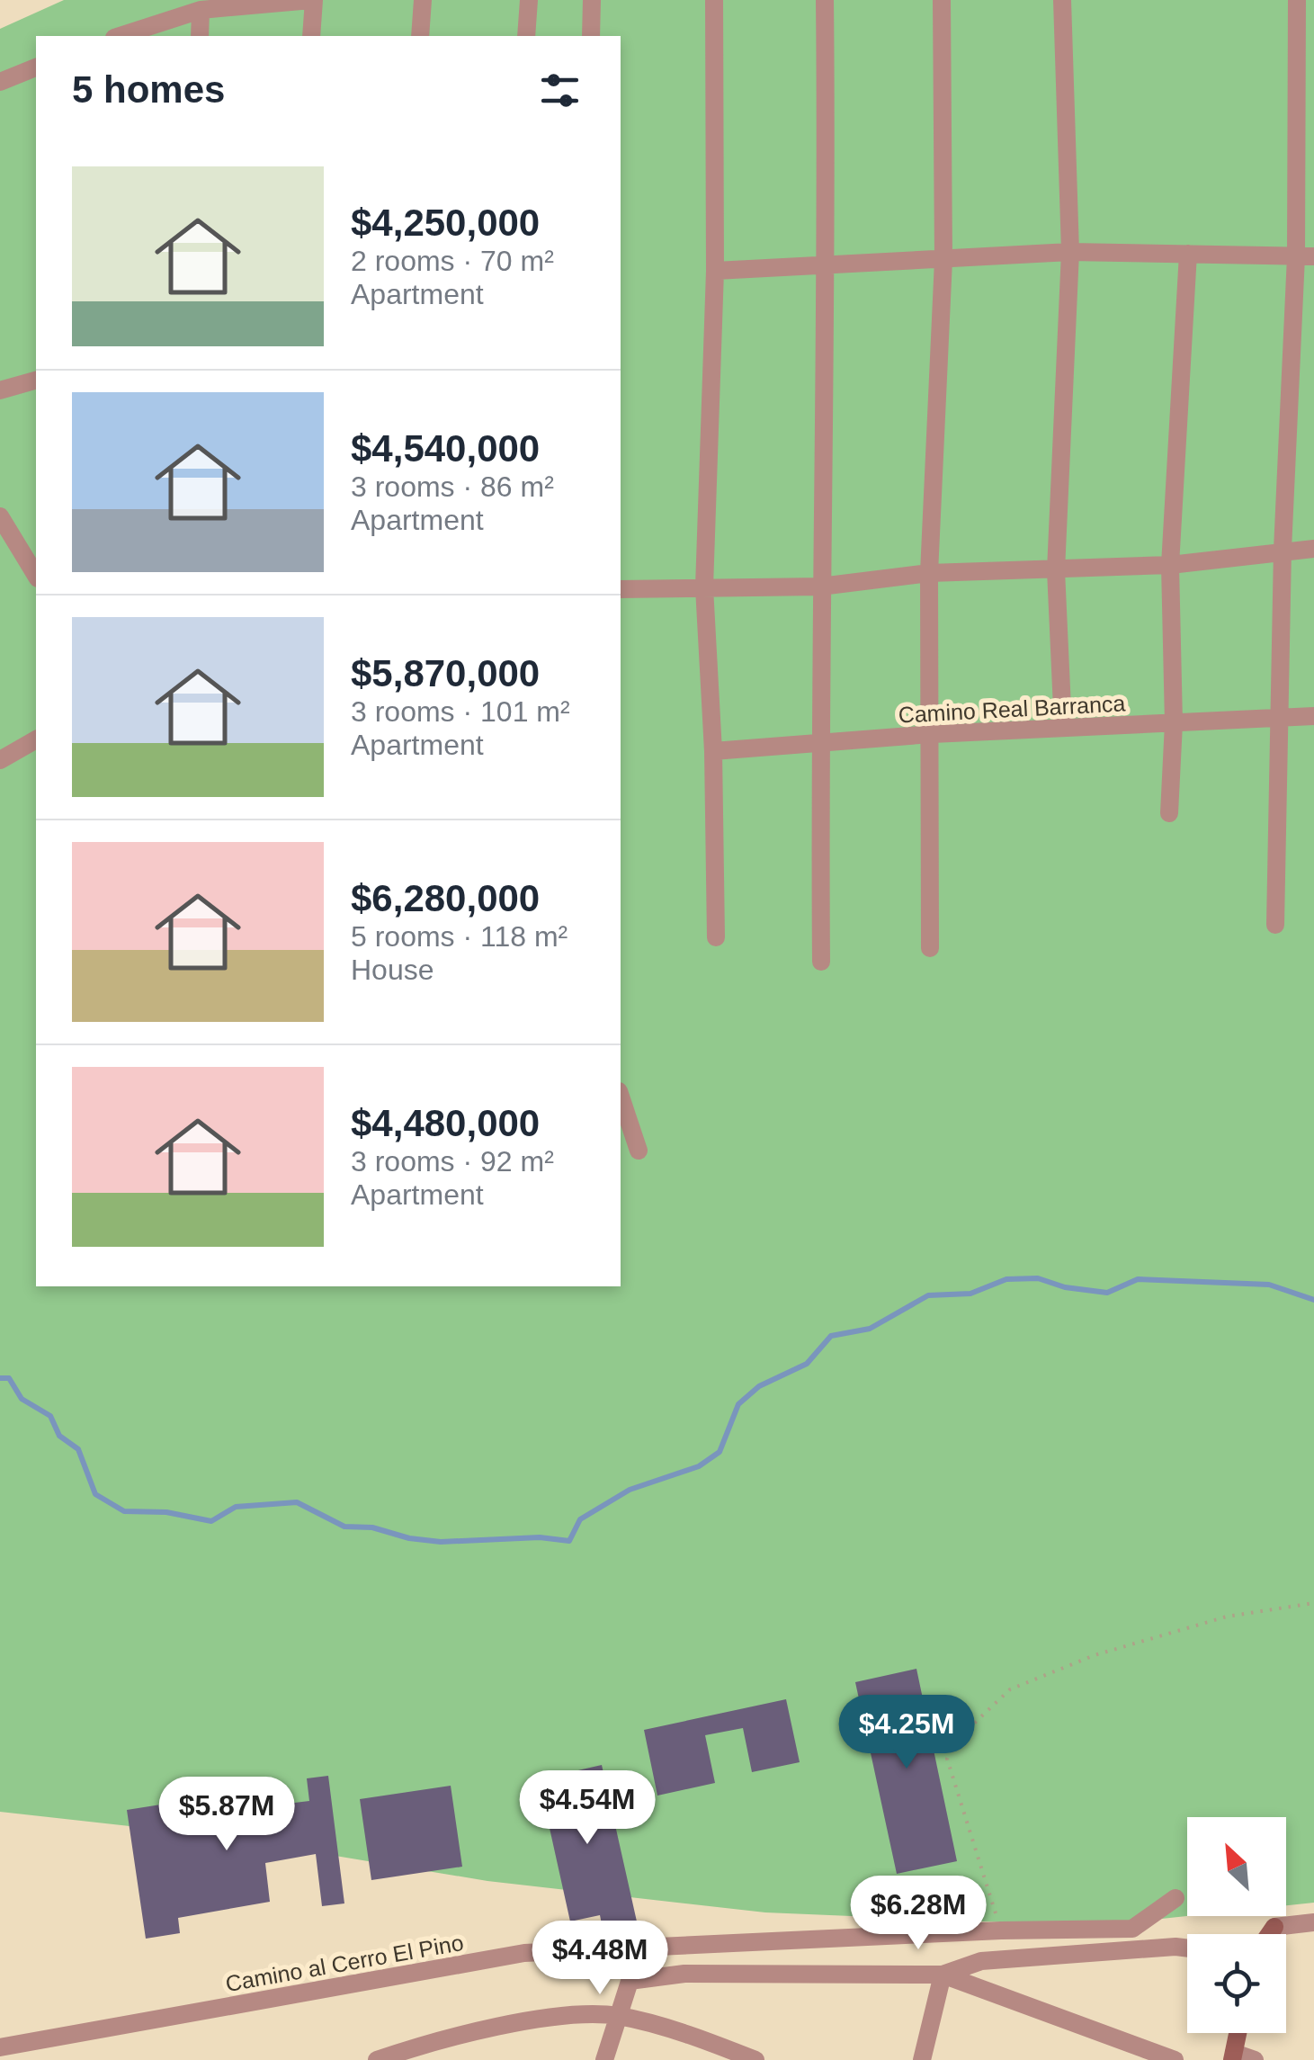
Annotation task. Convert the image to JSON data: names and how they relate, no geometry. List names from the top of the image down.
{
  "streets": {
    "street": ["Camino Real Barranca", "Camino al Cerro El Pino"]
  },
  "north": "top left",
  "page": {
    "heading": "5 homes",
    "list": [
      {
        "name": "$4,250,000",
        "note": "2 rooms · 70 m² · Apartment"
      },
      {
        "name": "$4,540,000",
        "note": "3 rooms · 86 m² · Apartment"
      },
      {
        "name": "$5,870,000",
        "note": "3 rooms · 101 m² · Apartment"
      },
      {
        "name": "$6,280,000",
        "note": "5 rooms · 118 m² · House"
      },
      {
        "name": "$4,480,000",
        "note": "3 rooms · 92 m² · Apartment"
      }
    ],
    "price": [
      "$4.25M",
      "$4.54M",
      "$5.87M",
      "$6.28M",
      "$4.48M"
    ]
  }
}
